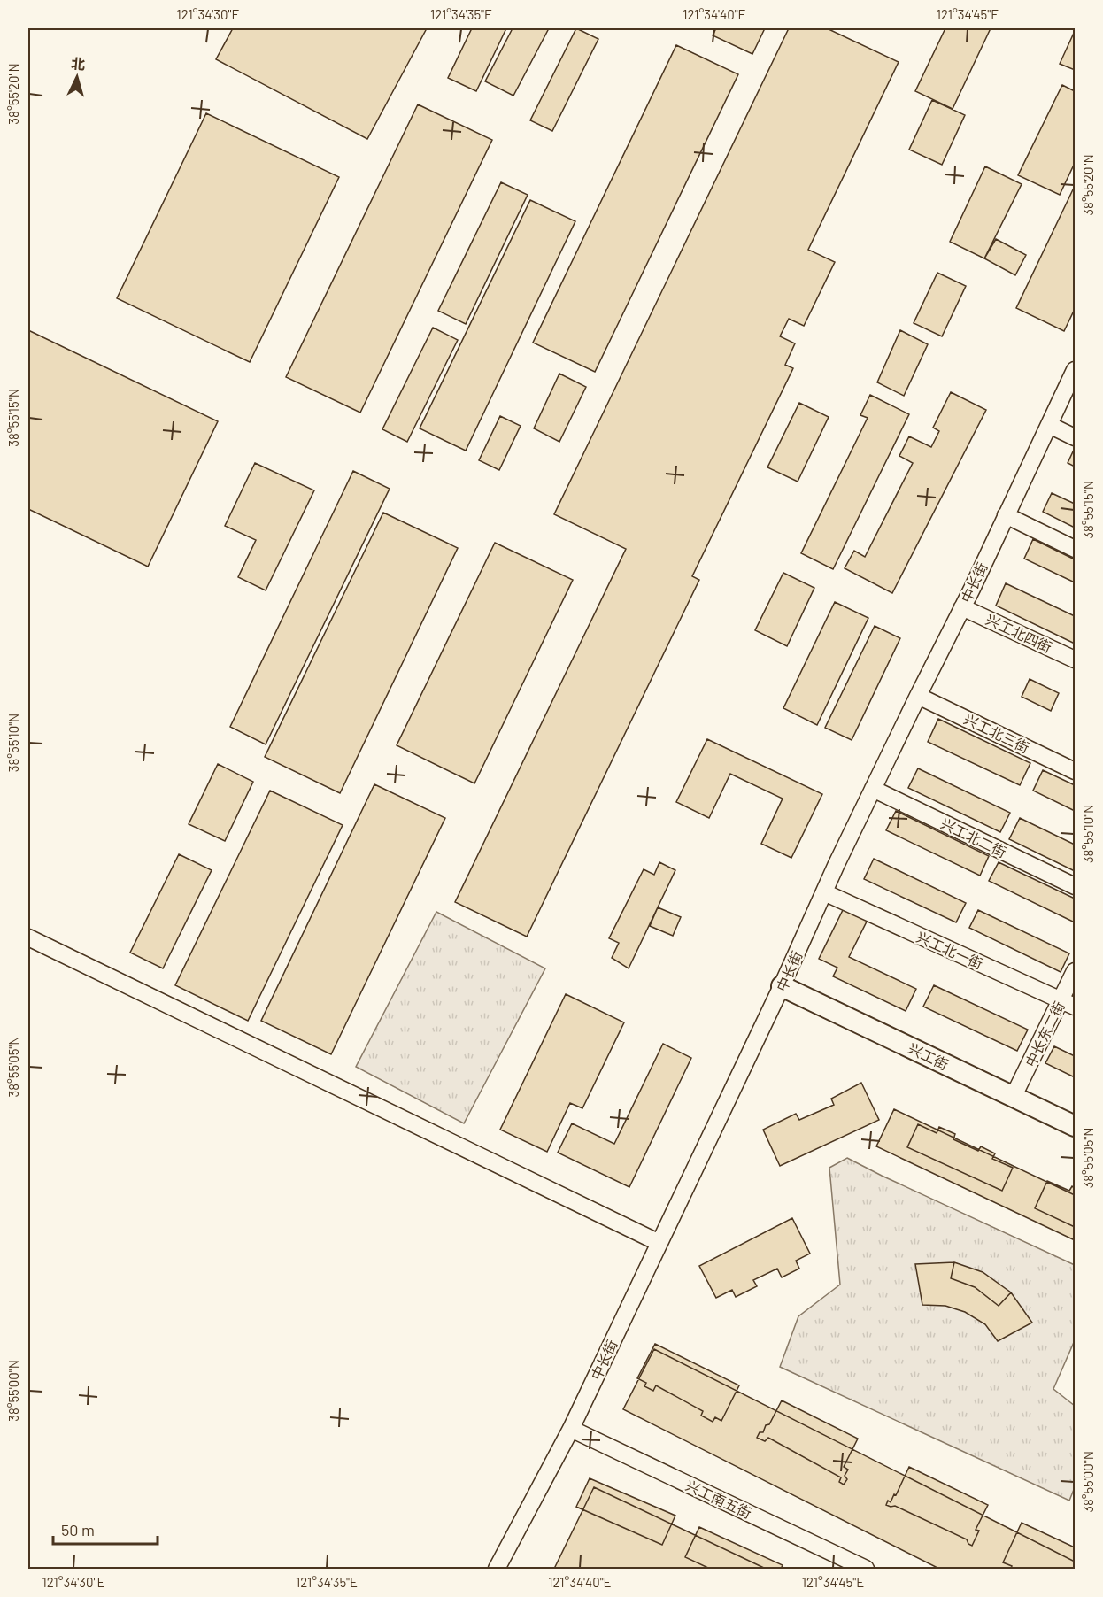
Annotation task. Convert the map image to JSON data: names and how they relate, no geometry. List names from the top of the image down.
{
  "streets": {
    "main road": ["兴工街"],
    "street": [
      "中长街",
      "兴工北四街",
      "兴工北三街",
      "兴工北二街",
      "兴工北一街",
      "中长东二街",
      "兴工南五街"
    ]
  },
  "crossings": [
    ["中长街", "兴工北四街"],
    ["中长街", "兴工北三街"],
    ["中长街", "兴工北二街"],
    ["中长街", "兴工北一街"],
    ["中长街", "兴工街"],
    ["中长街", "兴工南五街"],
    ["兴工北一街", "中长东二街"],
    ["中长东二街", "兴工街"]
  ],
  "scale_bar": "50 m",
  "north": "top",
  "coordinates": [
    "121°34'30\"E",
    "121°34'35\"E",
    "121°34'40\"E",
    "121°34'45\"E",
    "38°55'20\"N",
    "38°55'15\"N",
    "38°55'10\"N",
    "38°55'05\"N",
    "38°55'00\"N"
  ]
}
